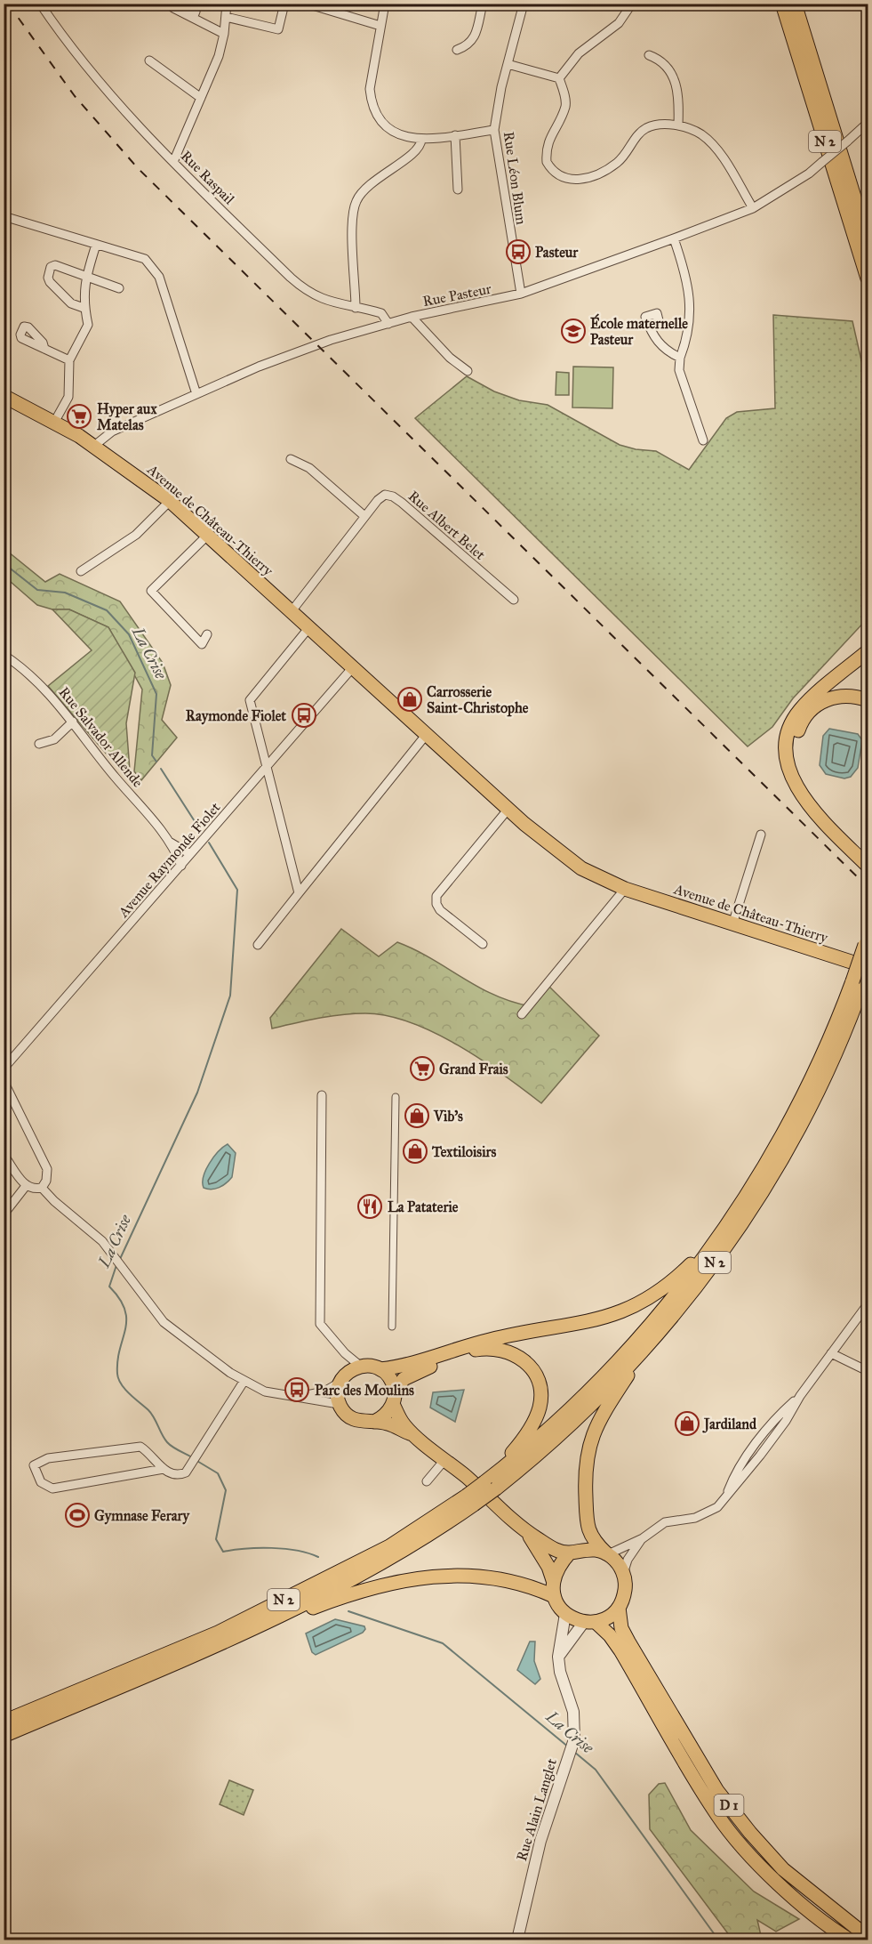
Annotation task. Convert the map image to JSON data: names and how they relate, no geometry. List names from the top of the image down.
{
  "streets": {
    "main road": ["N 2", "Avenue de Château-Thierry", "D 1"],
    "street": [
      "Rue Raspail",
      "Rue Léon Blum",
      "Rue Pasteur",
      "Rue Albert Belet",
      "Rue Salvador Allende",
      "Avenue Raymonde Fiolet",
      "Rue Alain Langlet"
    ]
  },
  "crossings": [
    ["N 2", "Avenue de Château-Thierry"],
    ["Rue Raspail", "Rue Pasteur"],
    ["Rue Léon Blum", "Rue Pasteur"],
    ["Rue Pasteur", "Avenue de Château-Thierry"],
    ["Avenue de Château-Thierry", "Rue Albert Belet"],
    ["Avenue de Château-Thierry", "Avenue Raymonde Fiolet"],
    ["Rue Salvador Allende", "Avenue Raymonde Fiolet"],
    ["D 1", "Rue Alain Langlet"]
  ],
  "water": ["La Crise"],
  "places": {
    "bus stop": ["Pasteur", "Raymonde Fiolet", "Parc des Moulins"],
    "school or university": ["École maternelle Pasteur"],
    "supermarket": ["Hyper aux Matelas", "Grand Frais"],
    "shop": [
      "Carrosserie Saint-Christophe",
      "Vib's",
      "Textiloisirs",
      "Jardiland"
    ],
    "restaurant": ["La Pataterie"],
    "sports": ["Gymnase Ferary"]
  }
}
